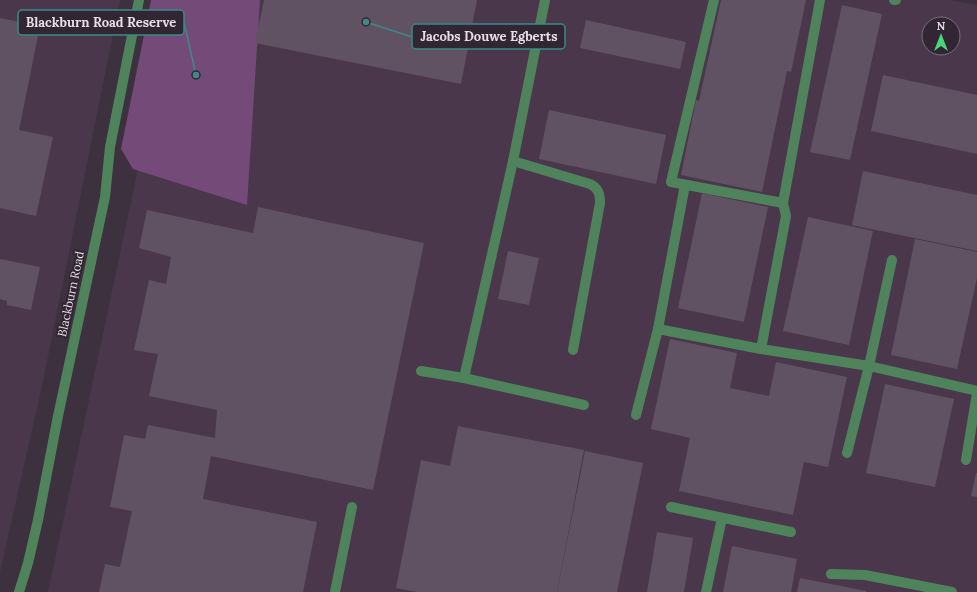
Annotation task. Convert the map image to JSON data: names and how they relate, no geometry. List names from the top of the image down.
{
  "streets": {
    "street": ["Blackburn Road"]
  },
  "places": ["Jacobs Douwe Egberts", "Blackburn Road Reserve"],
  "north": "top"
}
